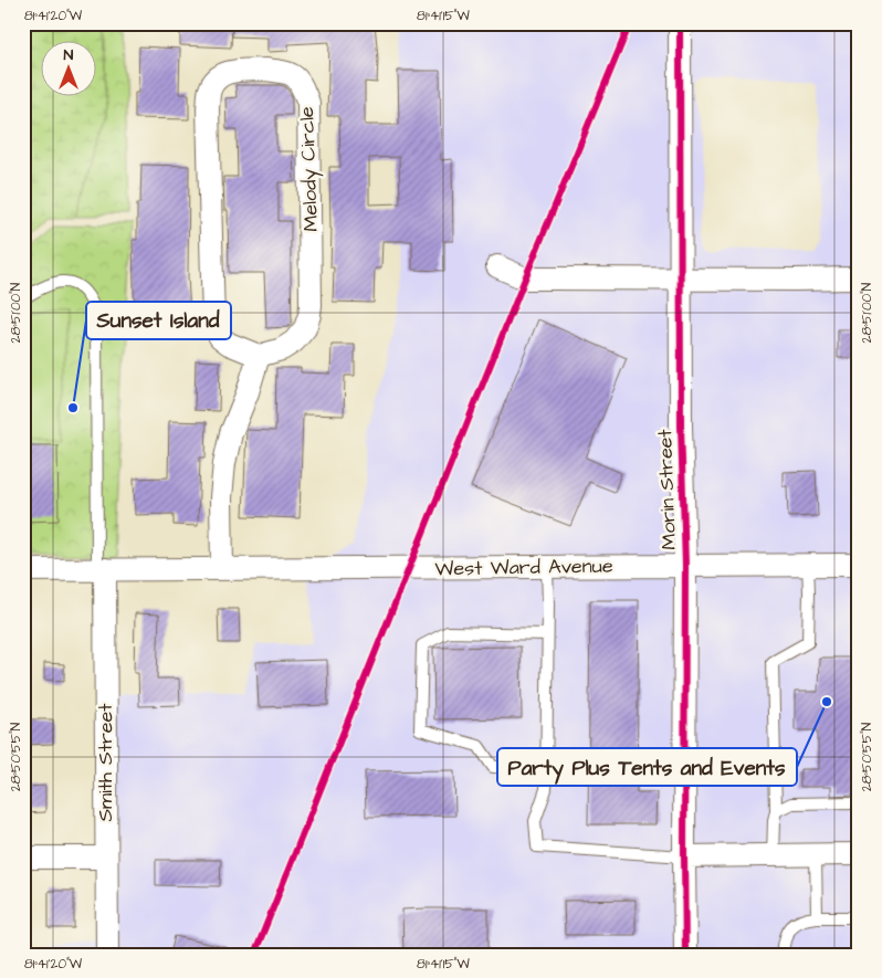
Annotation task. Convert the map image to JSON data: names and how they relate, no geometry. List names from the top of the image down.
{
  "streets": {
    "street": [
      "Melody Circle",
      "Morin Street",
      "West Ward Avenue",
      "Smith Street"
    ]
  },
  "crossings": [
    ["Morin Street", "West Ward Avenue"],
    ["West Ward Avenue", "Smith Street"]
  ],
  "places": ["Sunset Island", "Party Plus Tents and Events"],
  "north": "top",
  "coordinates": [
    "81°41'20\"W",
    "81°41'15\"W",
    "28°51'00\"N",
    "28°50'55\"N"
  ]
}
